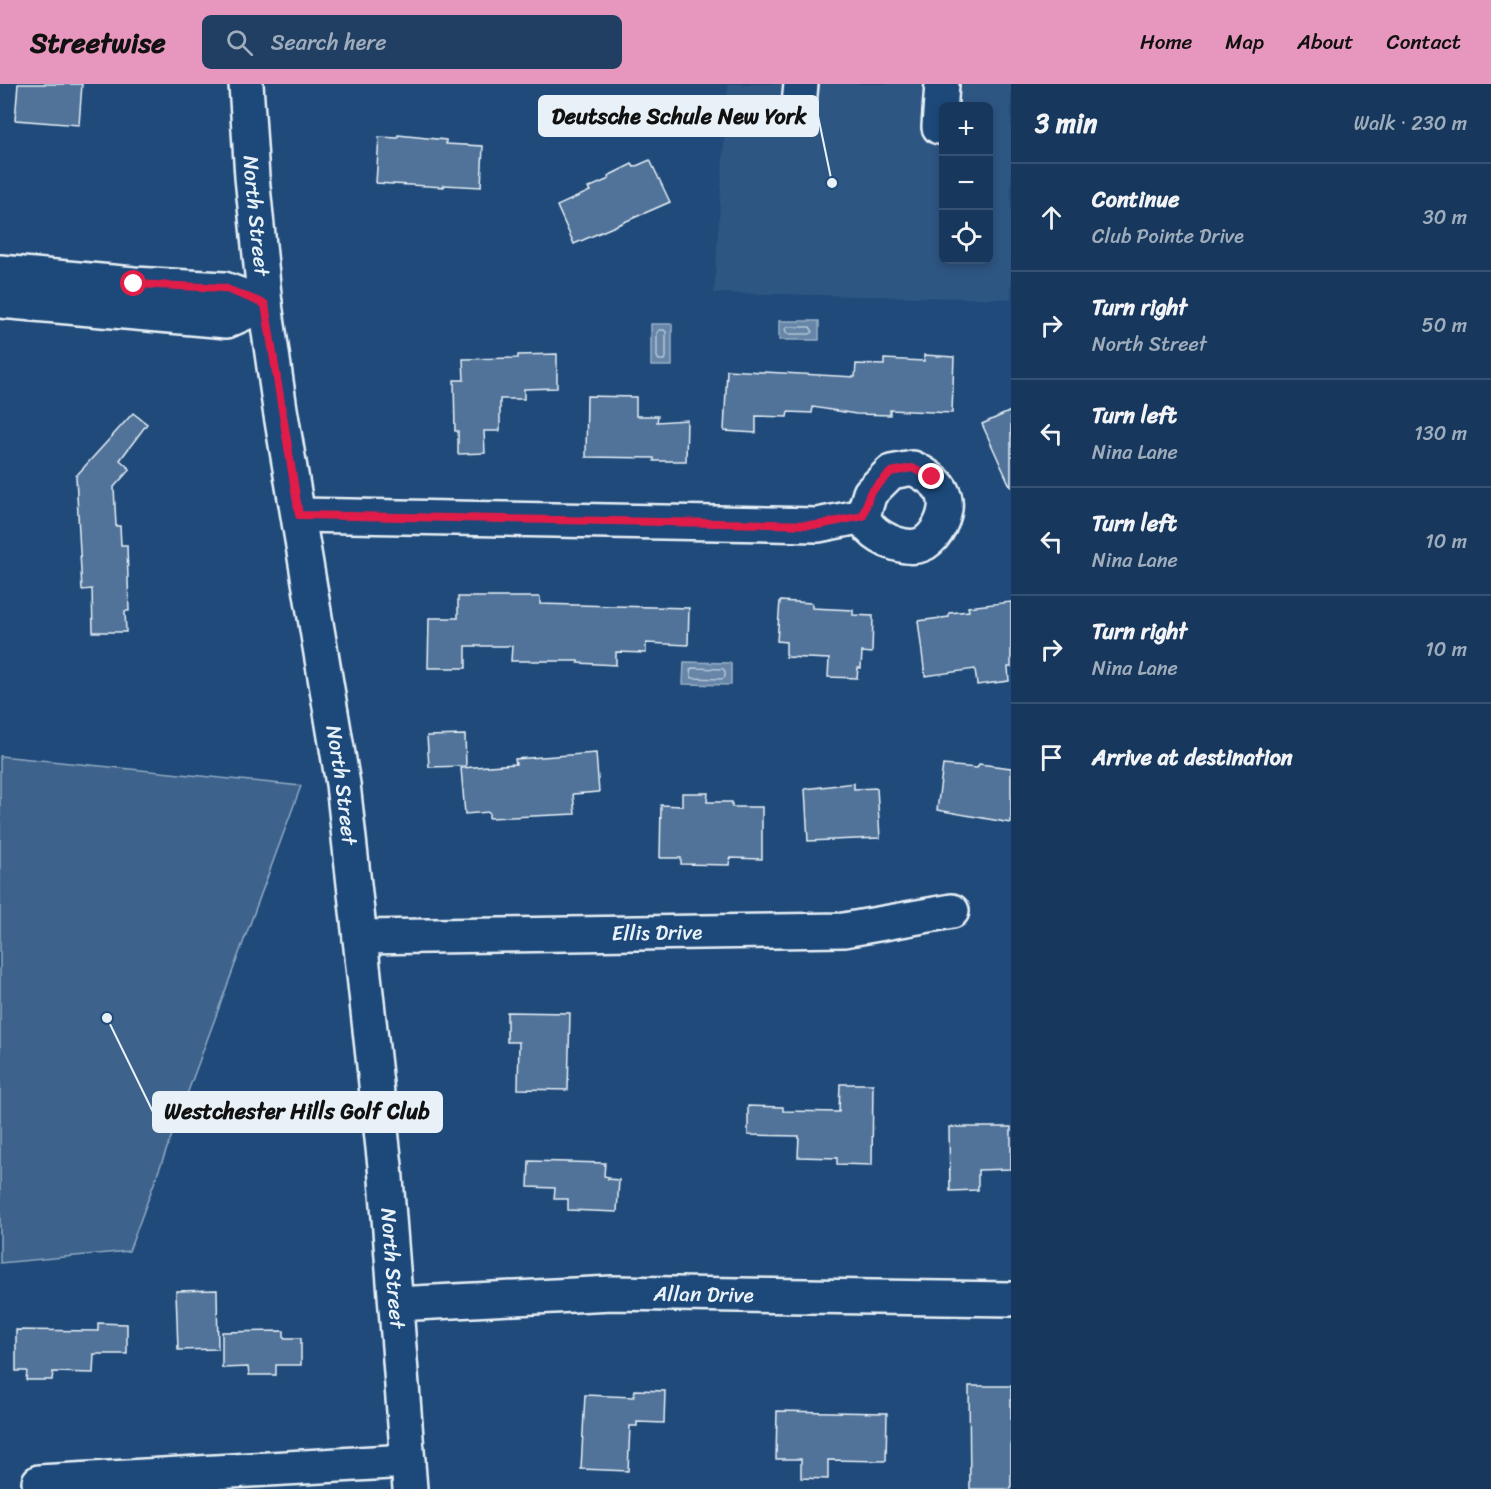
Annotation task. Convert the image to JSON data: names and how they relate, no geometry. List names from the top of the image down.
{
  "streets": {
    "street": ["North Street", "Ellis Drive", "Allan Drive"]
  },
  "crossings": [
    ["North Street", "Ellis Drive"],
    ["North Street", "Allan Drive"]
  ],
  "places": ["Deutsche Schule New York", "Westchester Hills Golf Club"],
  "page": {
    "header": "Streetwise",
    "search": "Search here",
    "nav": [
      "Home",
      "Map",
      "About",
      "Contact"
    ],
    "heading": ["3 min", "Walk · 230 m"],
    "map_buttons": ["+", "−"],
    "list": [
      ["Continue", "Club Pointe Drive", "30 m"],
      ["Turn right", "North Street", "50 m"],
      ["Turn left", "Nina Lane", "130 m"],
      ["Turn left", "Nina Lane", "10 m"],
      ["Turn right", "Nina Lane", "10 m"],
      "Arrive at destination"
    ]
  }
}
